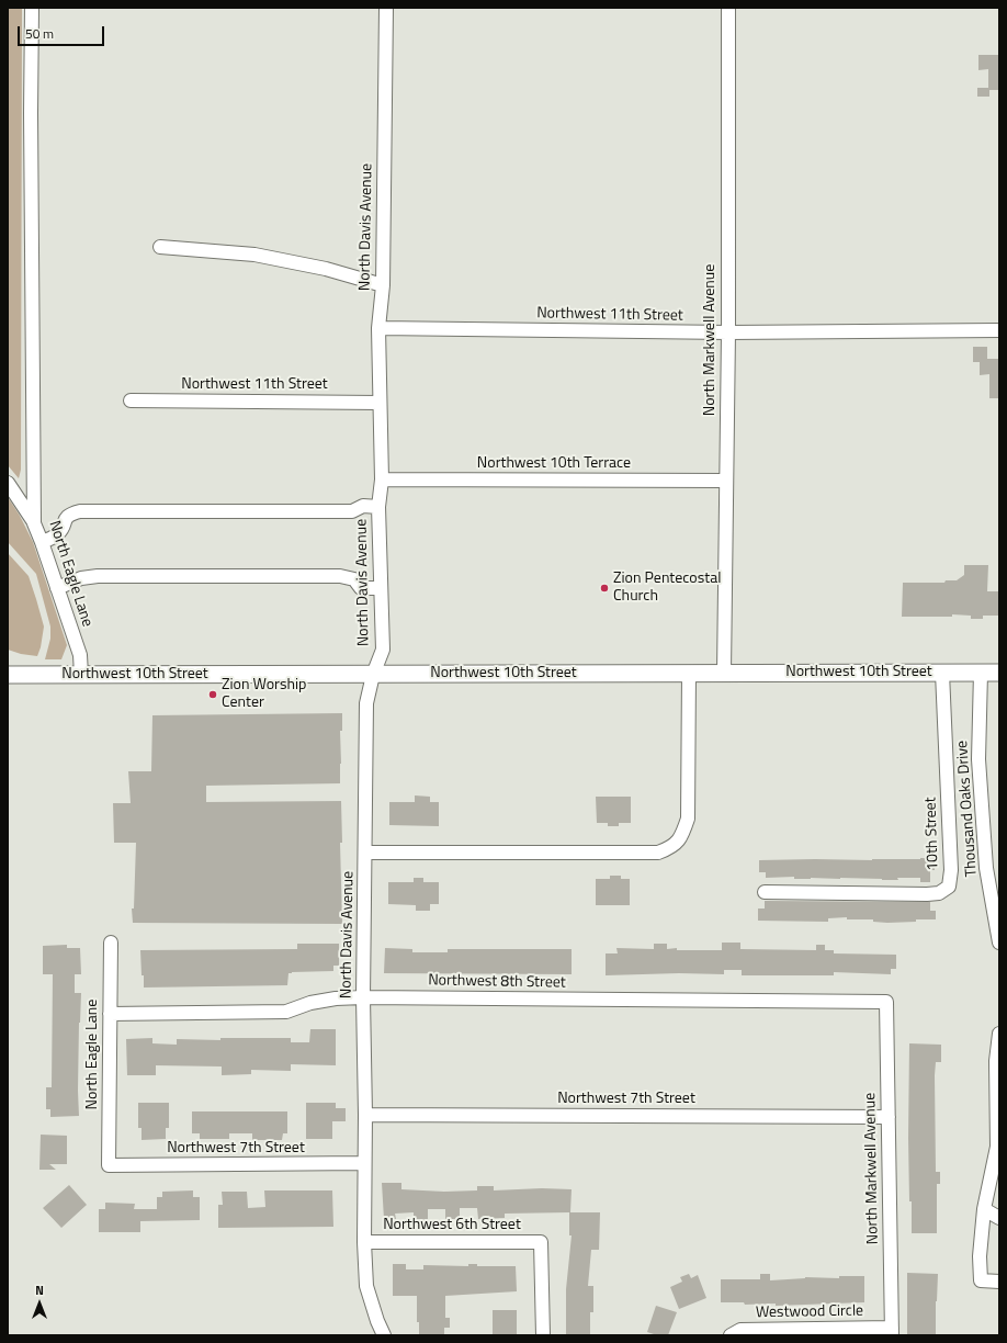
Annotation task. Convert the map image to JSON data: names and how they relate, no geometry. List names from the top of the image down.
{
  "streets": {
    "main road": ["Northwest 10th Street"],
    "street": [
      "North Davis Avenue",
      "Northwest 11th Street",
      "North Markwell Avenue",
      "Northwest 10th Terrace",
      "North Eagle Lane",
      "Thousand Oaks Drive",
      "10th Street",
      "Northwest 8th Street",
      "Northwest 7th Street",
      "Northwest 6th Street",
      "Westwood Circle"
    ]
  },
  "crossings": [
    ["North Davis Avenue", "Northwest 11th Street"],
    ["North Davis Avenue", "Northwest 10th Terrace"],
    ["North Davis Avenue", "Northwest 10th Street"],
    ["North Davis Avenue", "Northwest 8th Street"],
    ["North Davis Avenue", "Northwest 7th Street"],
    ["North Davis Avenue", "Northwest 6th Street"],
    ["Northwest 11th Street", "North Markwell Avenue"],
    ["North Markwell Avenue", "Northwest 10th Terrace"],
    ["North Markwell Avenue", "Northwest 10th Street"],
    ["North Markwell Avenue", "Northwest 8th Street"],
    ["North Markwell Avenue", "Northwest 7th Street"],
    ["North Markwell Avenue", "Westwood Circle"],
    ["North Eagle Lane", "Northwest 10th Street"],
    ["North Eagle Lane", "Northwest 8th Street"],
    ["North Eagle Lane", "Northwest 7th Street"],
    ["Northwest 10th Street", "Thousand Oaks Drive"],
    ["Northwest 10th Street", "10th Street"]
  ],
  "places": ["Zion Pentecostal Church", "Zion Worship Center"],
  "scale_bar": "50 m",
  "north": "top"
}
